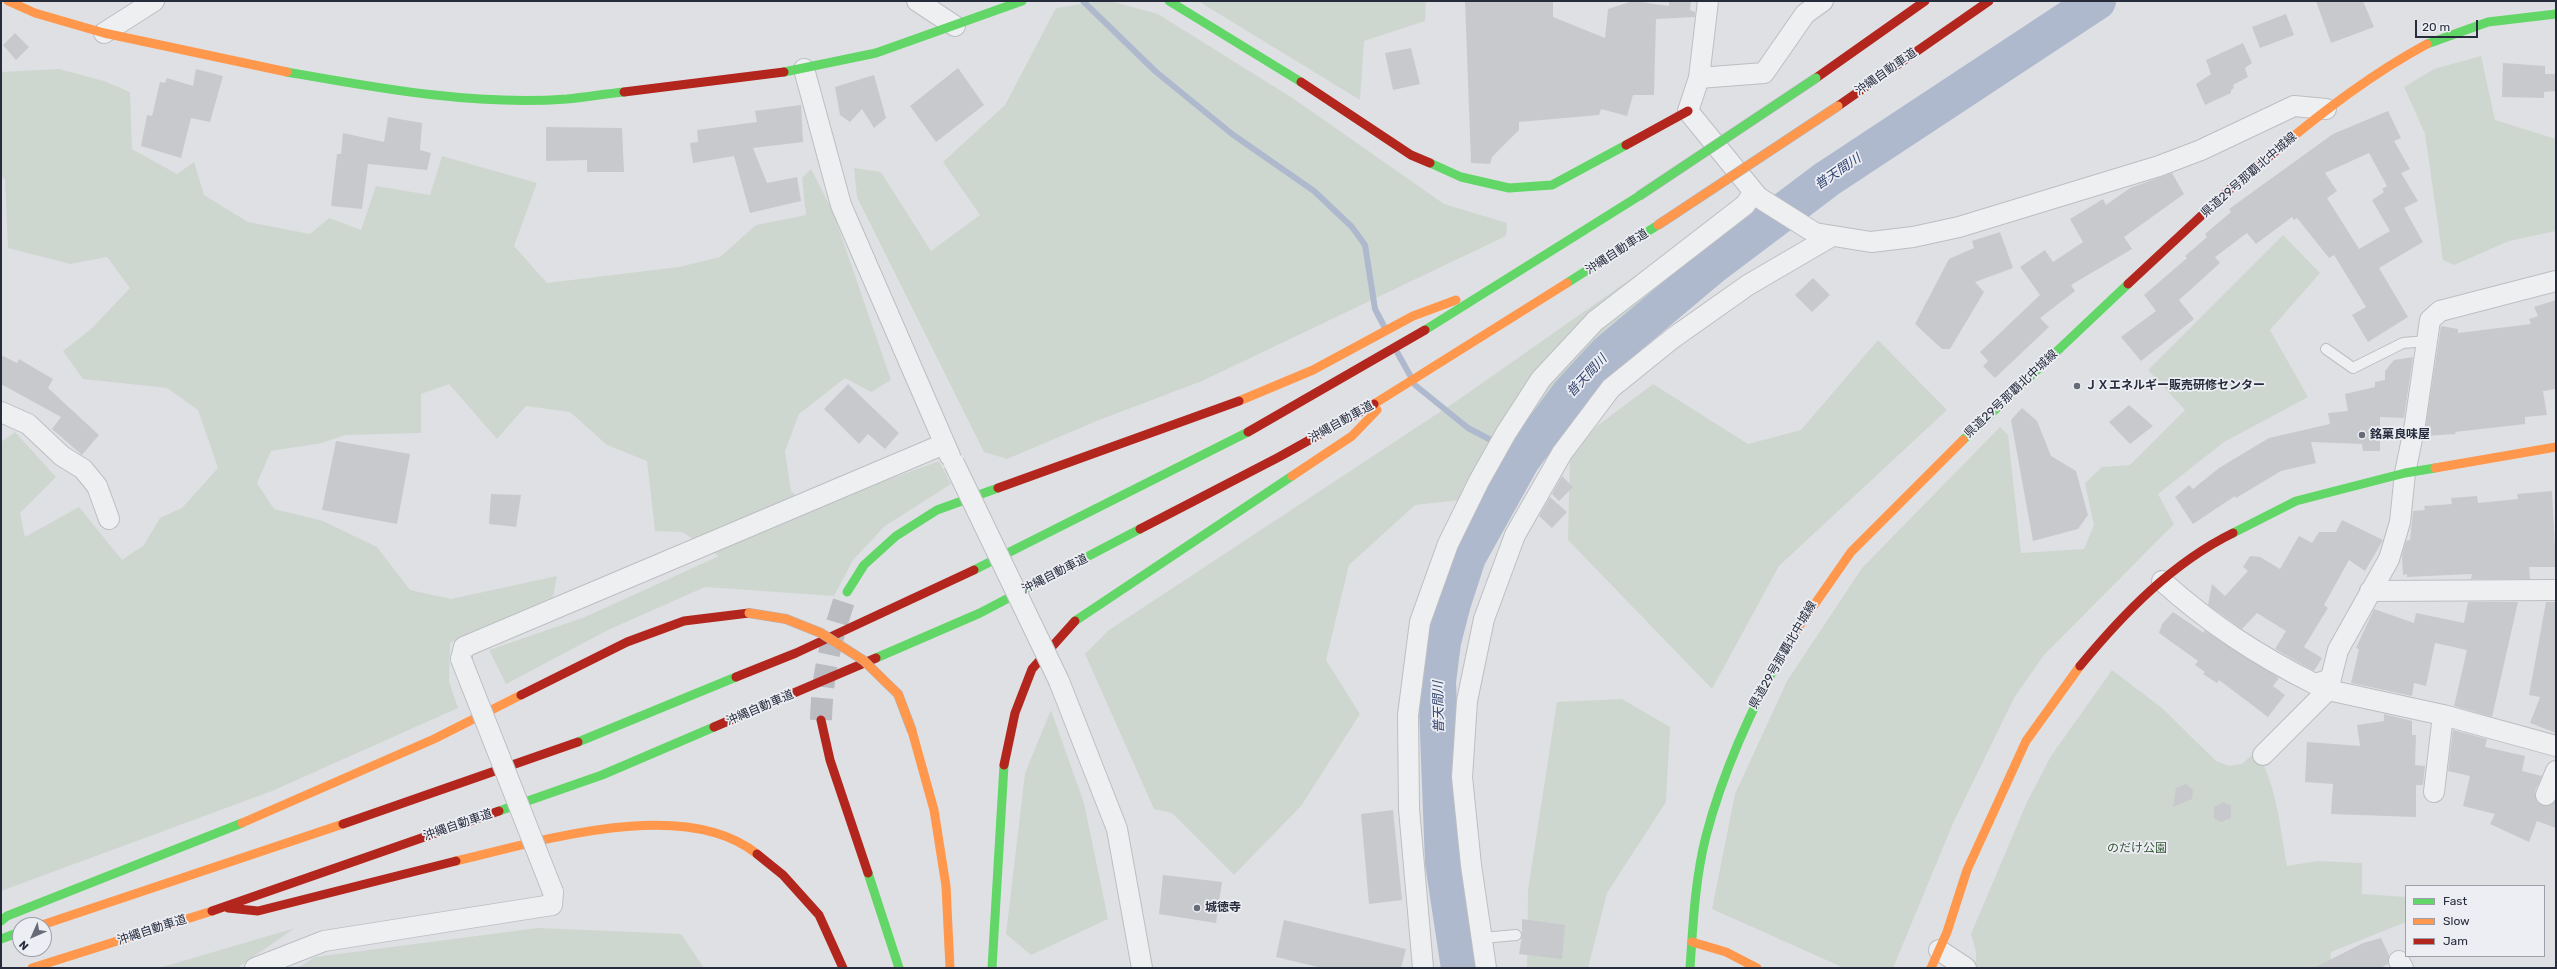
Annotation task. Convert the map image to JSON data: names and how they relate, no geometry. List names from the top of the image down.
{
  "streets": {
    "main road": ["沖縄自動車道", "県道29号那覇北中城線"]
  },
  "water": ["普天間川"],
  "parks": ["のだけ公園"],
  "places": ["ＪＸエネルギー販売研修センター", "銘菓良味屋", "城徳寺"],
  "legend": ["Fast", "Slow", "Jam"],
  "scale_bar": "20 m",
  "north": "bottom left"
}
